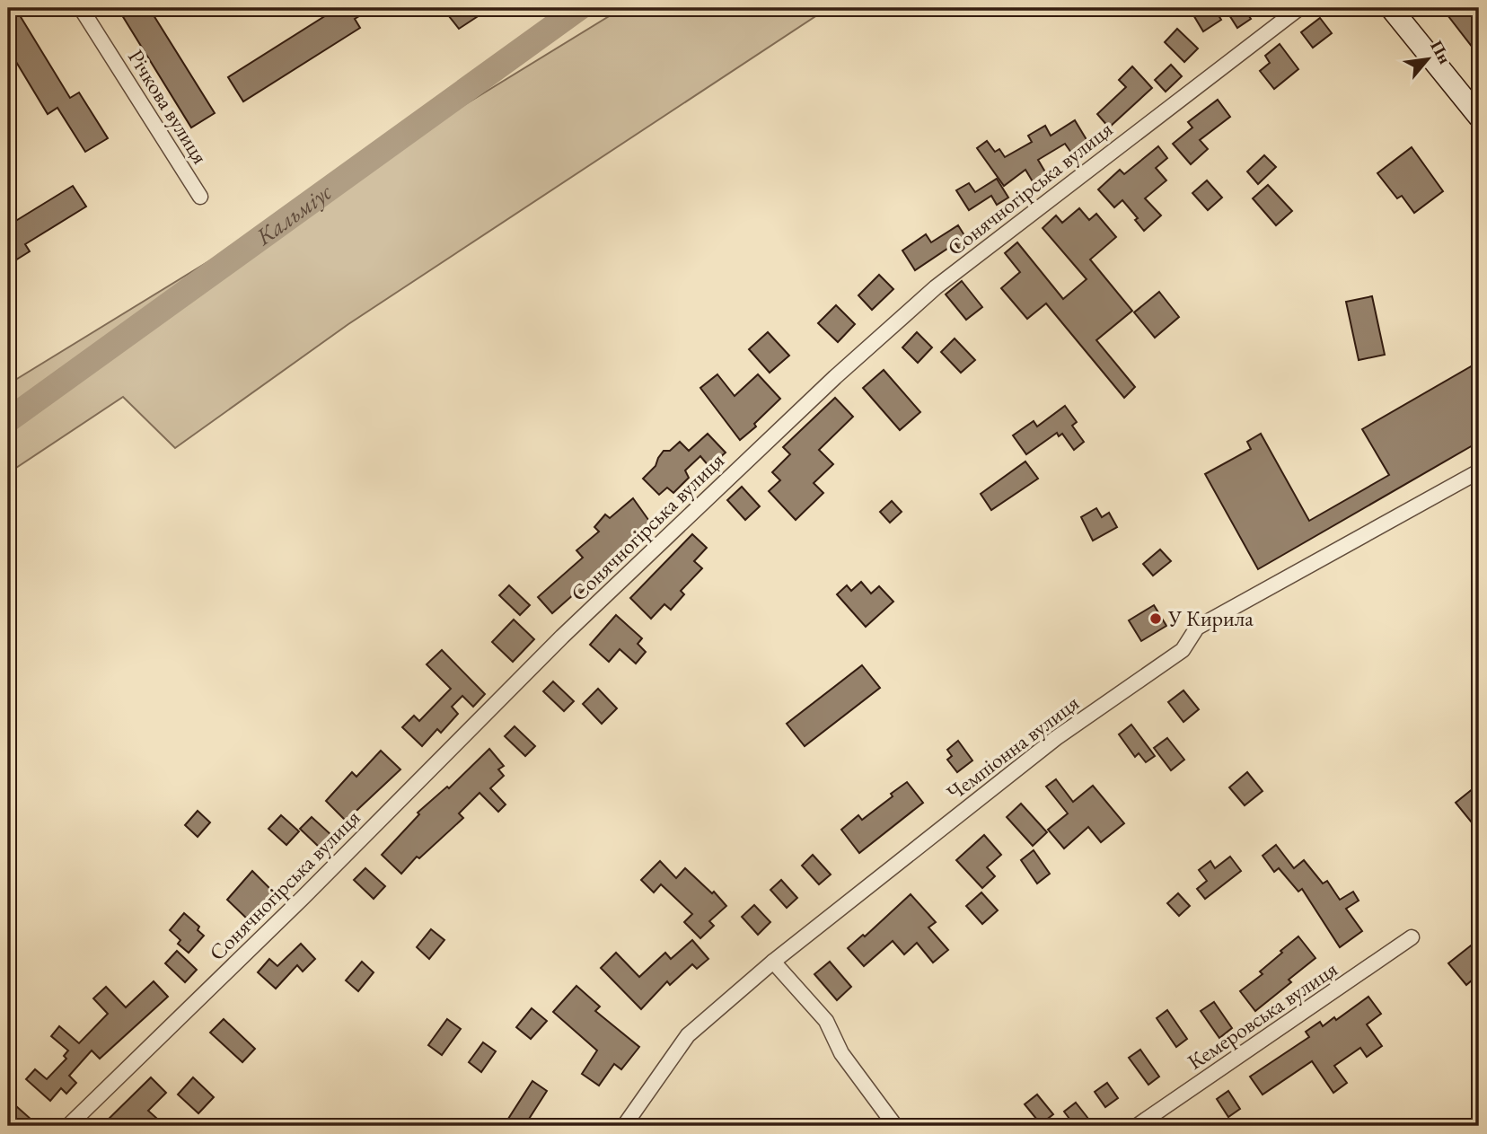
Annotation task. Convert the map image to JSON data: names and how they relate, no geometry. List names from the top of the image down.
{
  "streets": {
    "street": [
      "Річкова вулиця",
      "Сонячногірська вулиця",
      "Чемпіонна вулиця",
      "Кемеровська вулиця"
    ]
  },
  "water": ["Кальміус"],
  "places": ["У Кирила"],
  "north": "top right"
}
